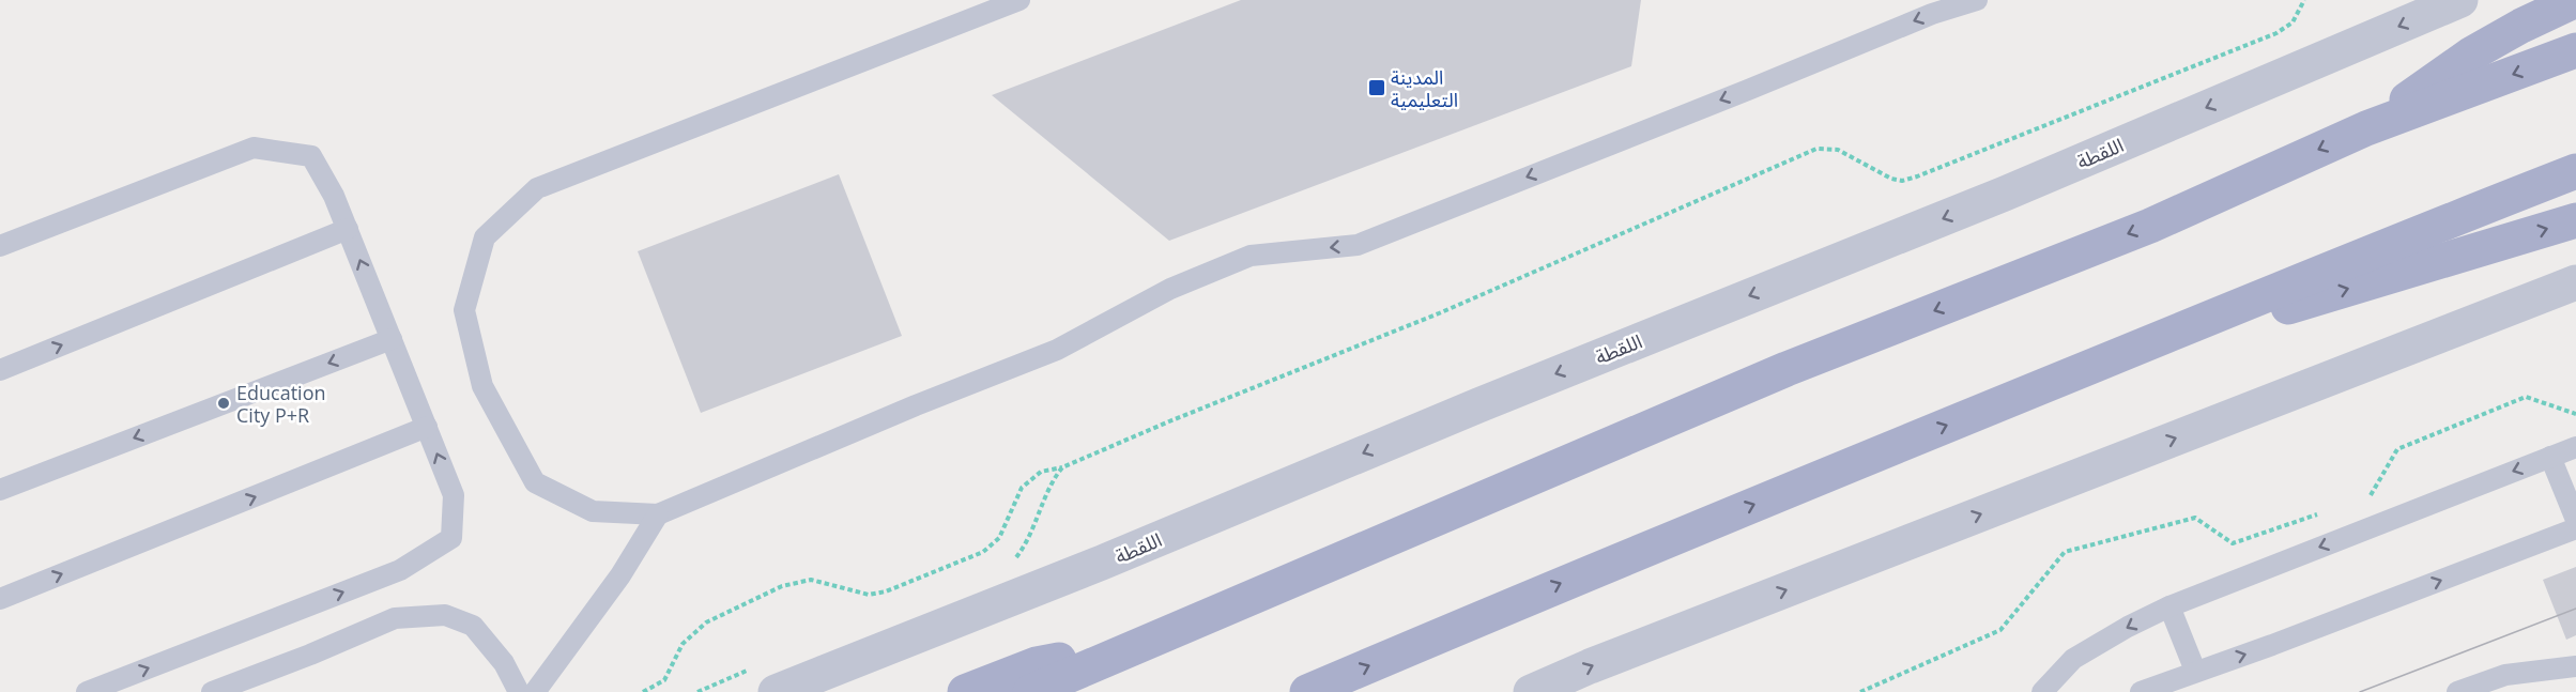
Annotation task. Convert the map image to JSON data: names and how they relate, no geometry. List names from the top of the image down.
{
  "streets": {
    "street": ["اللقطة"]
  },
  "places": {
    "transit": ["المدينة التعليمية"],
    "other": ["Education City P+R"]
  }
}
